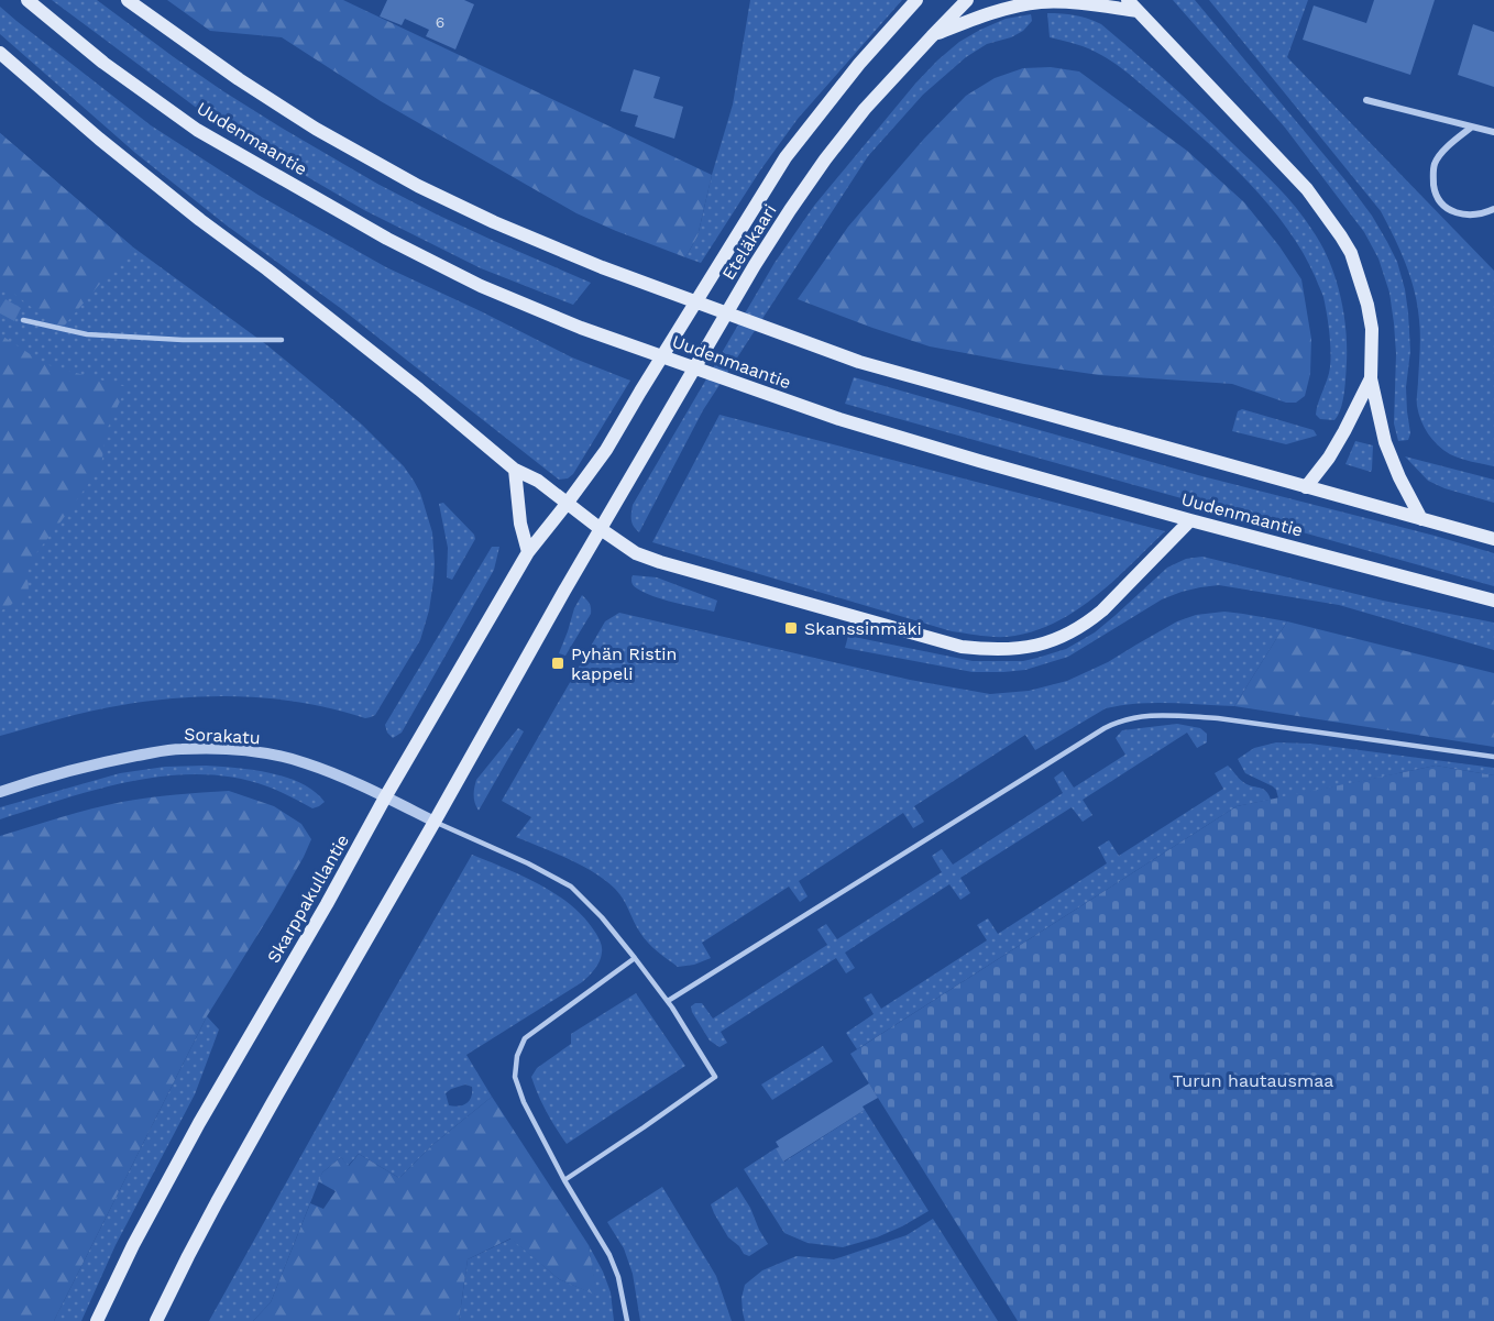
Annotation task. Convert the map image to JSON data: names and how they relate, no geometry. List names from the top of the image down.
{
  "streets": {
    "main road": ["Uudenmaantie", "Eteläkaari", "Skarppakullantie"],
    "street": ["Sorakatu"]
  },
  "crossings": [
    ["Eteläkaari", "Skarppakullantie"],
    ["Sorakatu", "Skarppakullantie"]
  ],
  "parks": ["Turun hautausmaa"],
  "places": {
    "transit": ["Skanssinmäki", "Pyhän Ristin kappeli"]
  },
  "house_numbers": ["6"]
}
